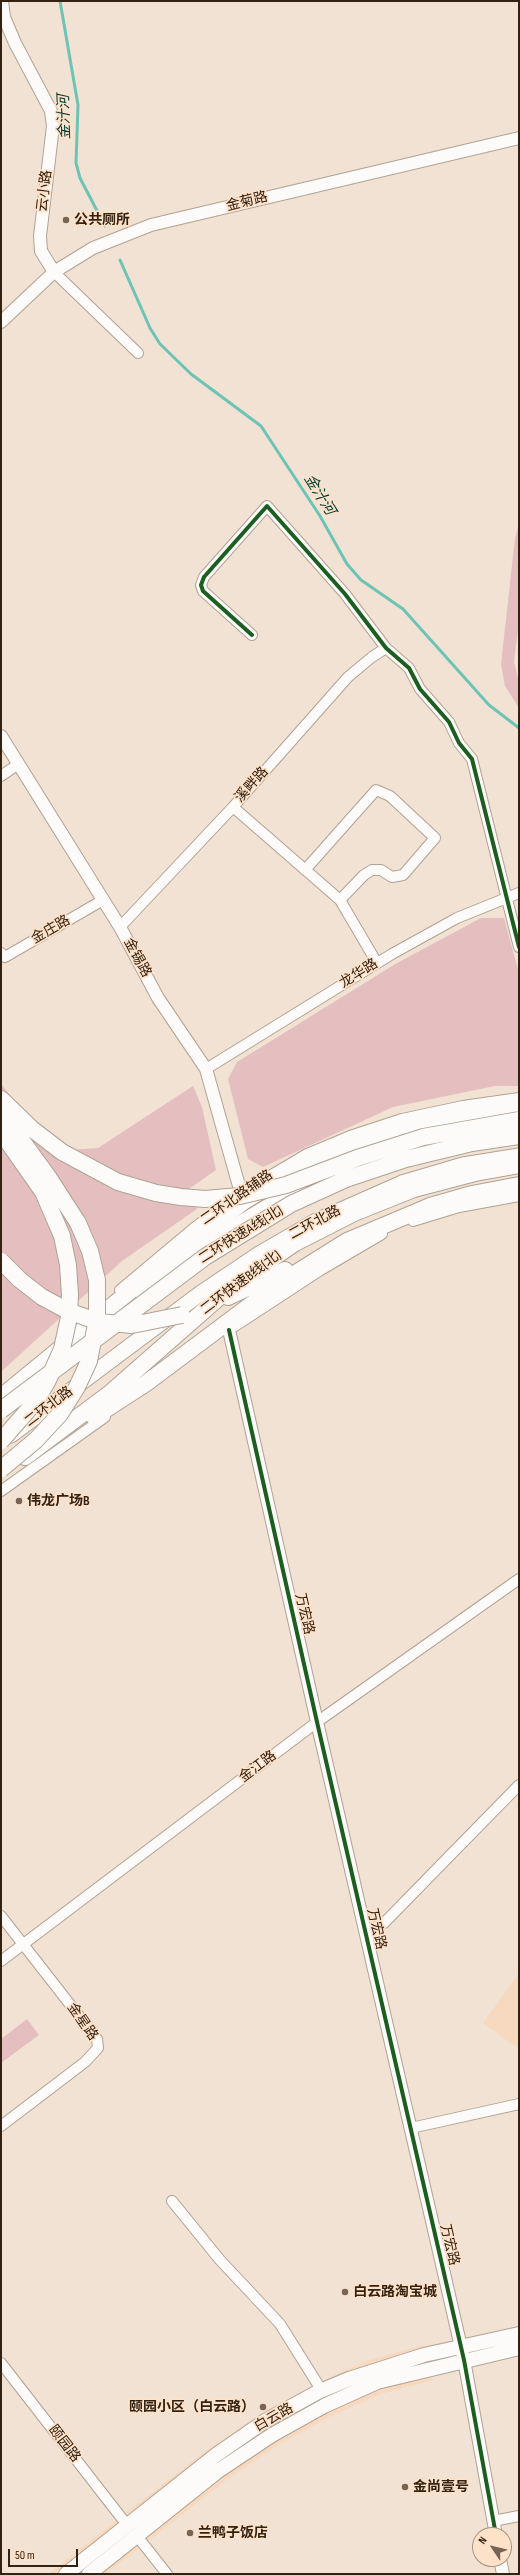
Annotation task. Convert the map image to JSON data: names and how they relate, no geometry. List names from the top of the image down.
{
  "streets": {
    "highway": ["二环快速A线(北)", "二环快速B线(北)"],
    "main road": ["二环北路", "白云路"],
    "street": [
      "云小路",
      "金菊路",
      "溪畔路",
      "金庄路",
      "金锡路",
      "龙华路",
      "二环北路辅路",
      "万宏路",
      "金江路",
      "金星路",
      "颐园路"
    ]
  },
  "crossings": [
    ["云小路", "金菊路"],
    ["溪畔路", "金锡路"],
    ["金庄路", "金锡路"],
    ["金锡路", "龙华路"],
    ["金锡路", "二环北路辅路"],
    ["万宏路", "金江路"],
    ["万宏路", "白云路"],
    ["金江路", "金星路"],
    ["白云路", "颐园路"]
  ],
  "water": ["金汁河"],
  "places": [
    "公共厕所",
    "伟龙广场B",
    "白云路淘宝城",
    "颐园小区（白云路）",
    "金尚壹号",
    "兰鸭子饭店"
  ],
  "scale_bar": "50 m",
  "north": "top left"
}
